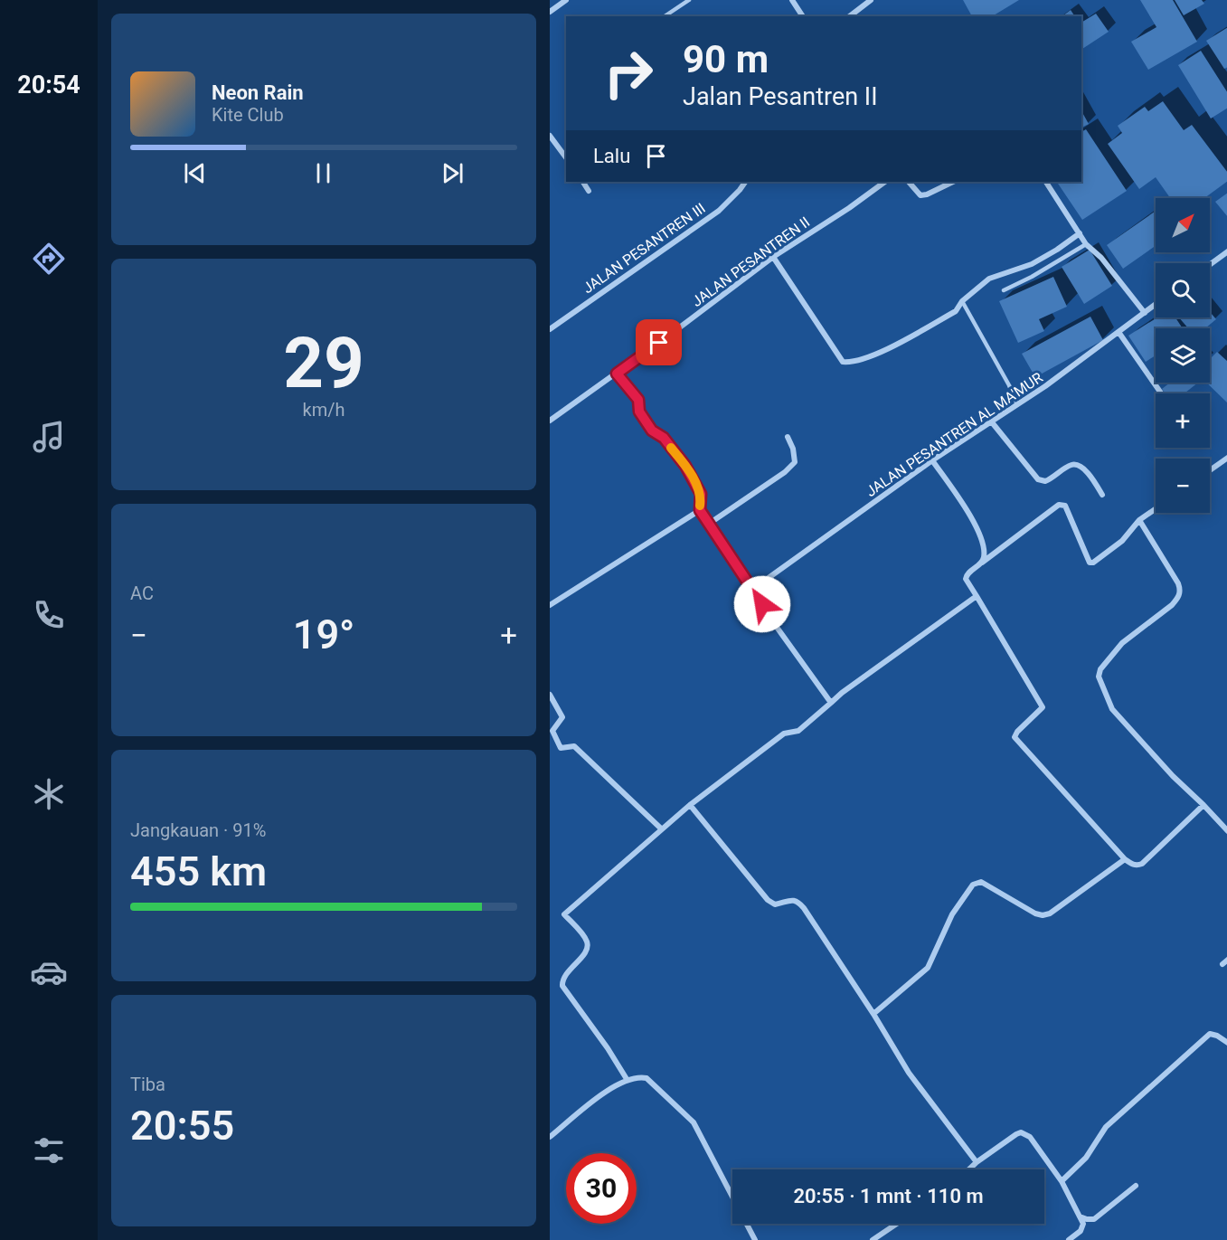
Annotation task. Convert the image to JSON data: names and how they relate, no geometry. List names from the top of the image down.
{
  "streets": {
    "street": ["JALAN PESANTREN III", "JALAN PESANTREN II", "JALAN PESANTREN AL MA'MUR"]
  },
  "north": "top right",
  "page": {
    "tabs": "20:54",
    "turn": ["90 m", "Jalan Pesantren II"],
    "song": ["Neon Rain", "Kite Club"],
    "then": "Lalu",
    "map_buttons": ["+", "−"],
    "tile": [
      ["29", "km/h"],
      "AC",
      ["Jangkauan · 91%", "455 km"],
      ["Tiba", "20:55"]
    ],
    "heat": ["−", "19°", "+"],
    "limit": "30",
    "trip": "20:55 · 1 mnt · 110 m"
  }
}
